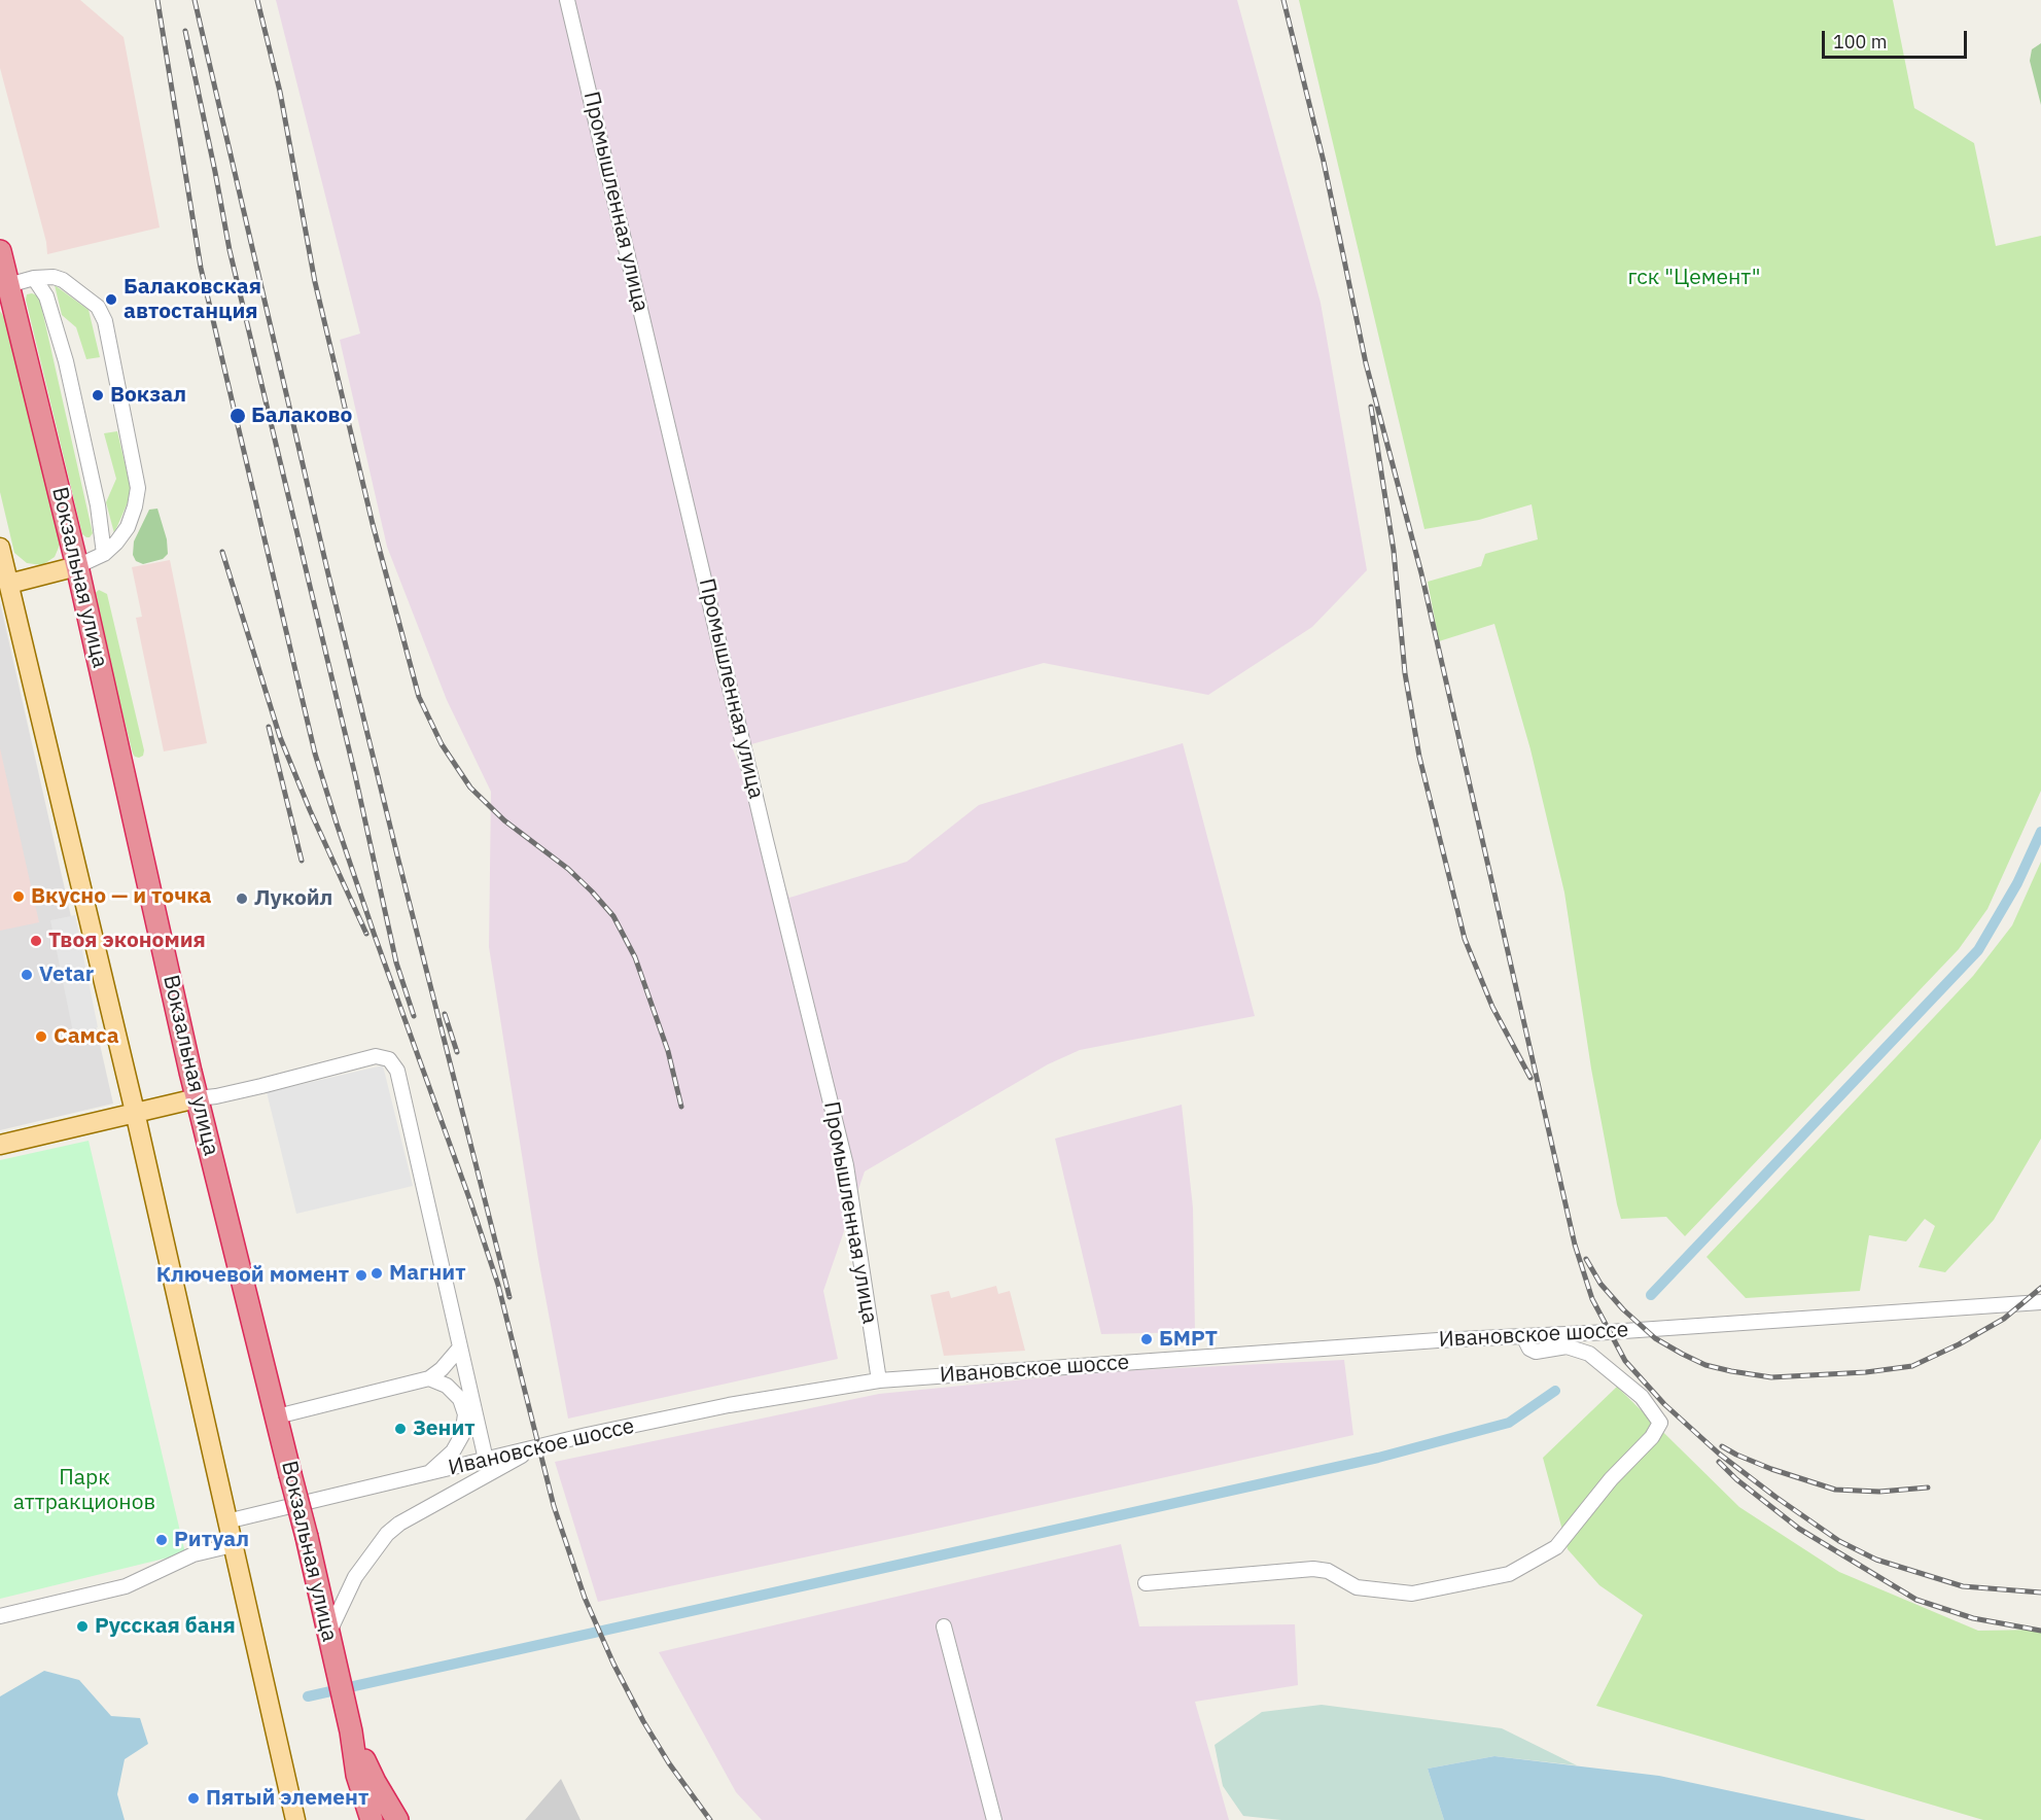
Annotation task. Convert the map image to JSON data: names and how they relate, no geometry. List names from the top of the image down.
{
  "streets": {
    "highway": ["Вокзальная улица"],
    "street": ["Промышленная улица", "Ивановское шоссе"]
  },
  "crossings": [
    ["Промышленная улица", "Ивановское шоссе"]
  ],
  "parks": ["гск \"Цемент\"", "Парк аттракционов"],
  "places": [
    "Балаковская автостанция",
    "Вокзал",
    "Балаково",
    "Вкусно — и точка",
    "Лукойл",
    "Твоя экономия",
    "Vetar",
    "Самса",
    "Магнит",
    "Ключевой момент",
    "БМРТ",
    "Зенит",
    "Ритуал",
    "Русская баня",
    "Пятый элемент"
  ],
  "scale_bar": "100 m"
}
